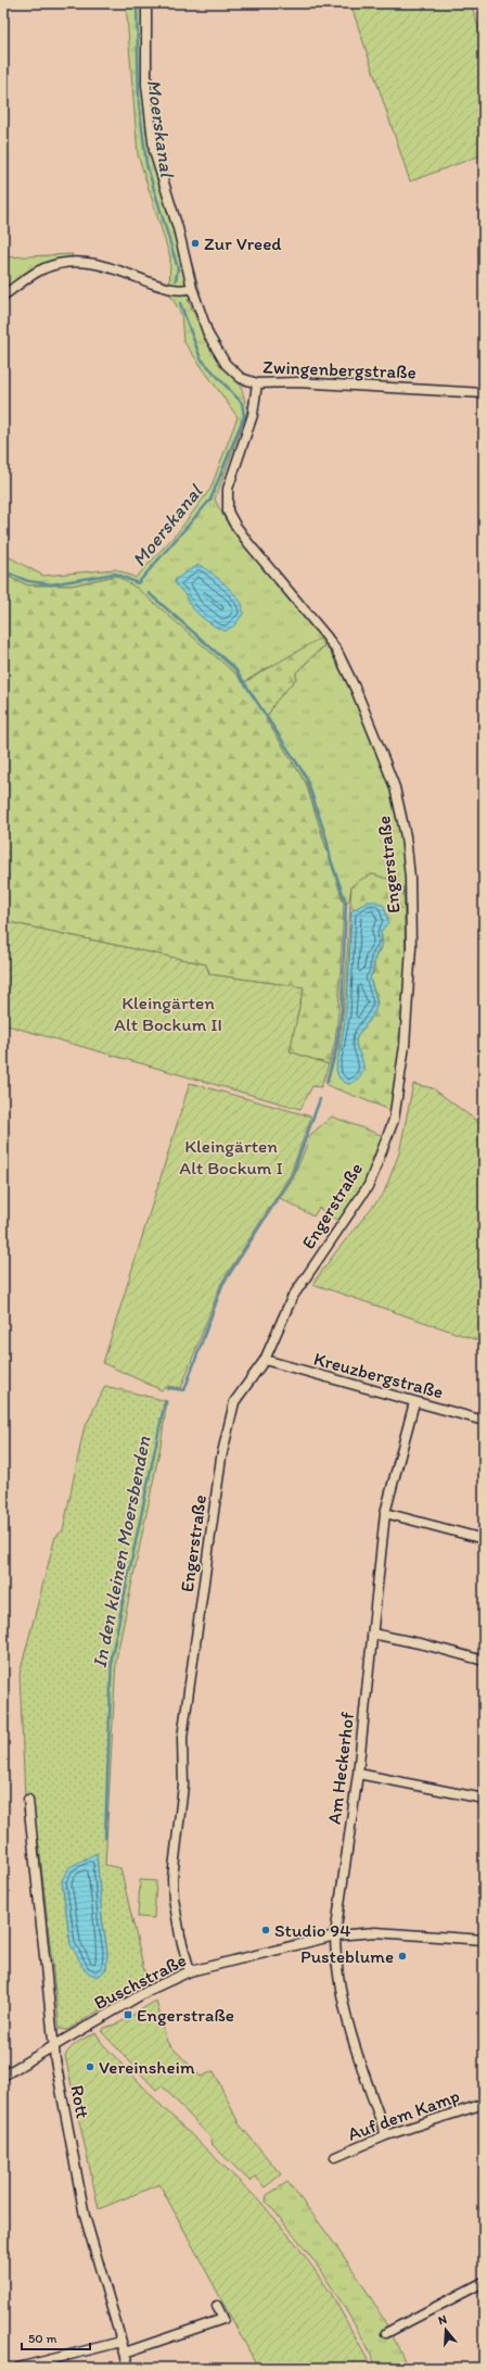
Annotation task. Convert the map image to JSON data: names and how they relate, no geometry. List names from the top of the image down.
{
  "streets": {
    "street": [
      "Zwingenbergstraße",
      "Engerstraße",
      "Kreuzbergstraße",
      "Am Heckerhof",
      "Buschstraße",
      "Rott",
      "Auf dem Kamp"
    ]
  },
  "crossings": [
    ["Zwingenbergstraße", "Engerstraße"],
    ["Engerstraße", "Kreuzbergstraße"],
    ["Engerstraße", "Buschstraße"],
    ["Kreuzbergstraße", "Am Heckerhof"],
    ["Am Heckerhof", "Buschstraße"],
    ["Am Heckerhof", "Auf dem Kamp"],
    ["Buschstraße", "Rott"]
  ],
  "water": ["Moerskanal", "In den kleinen Moersbenden"],
  "parks": ["Kleingärten Alt Bockum II", "Kleingärten Alt Bockum I"],
  "places": {
    "other": [
      "Zur Vreed",
      "Studio 94",
      "Pusteblume",
      "Vereinsheim"
    ],
    "transit": ["Engerstraße"]
  },
  "scale_bar": "50 m",
  "north": "top"
}
